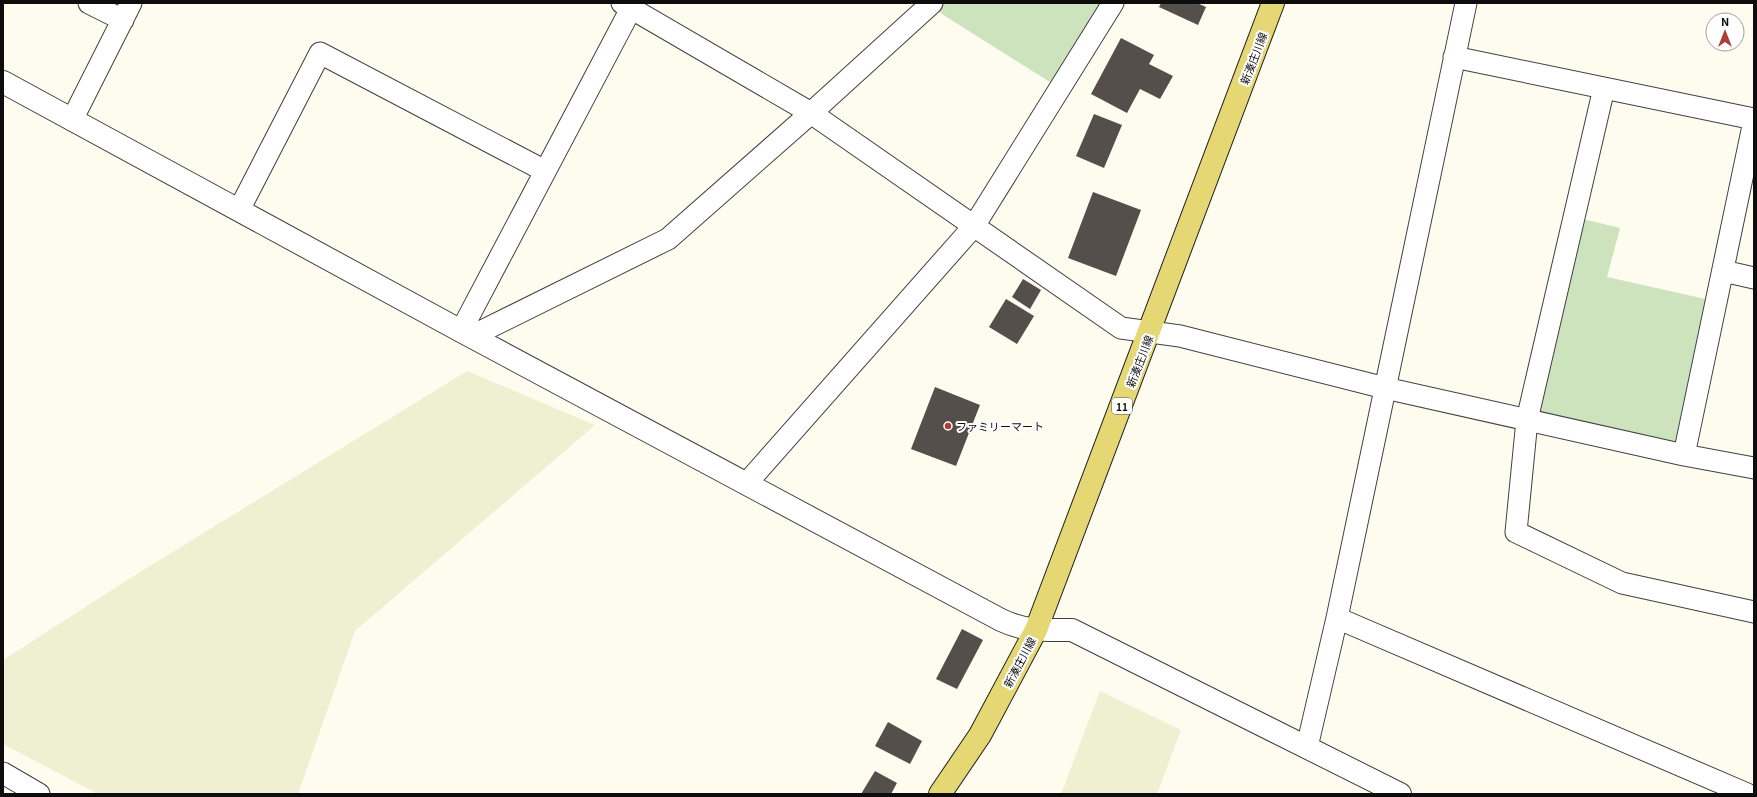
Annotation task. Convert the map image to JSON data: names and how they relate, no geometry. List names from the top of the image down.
{
  "streets": {
    "main road": ["新湊庄川線", "11"]
  },
  "places": ["ファミリーマート"],
  "north": "top"
}
